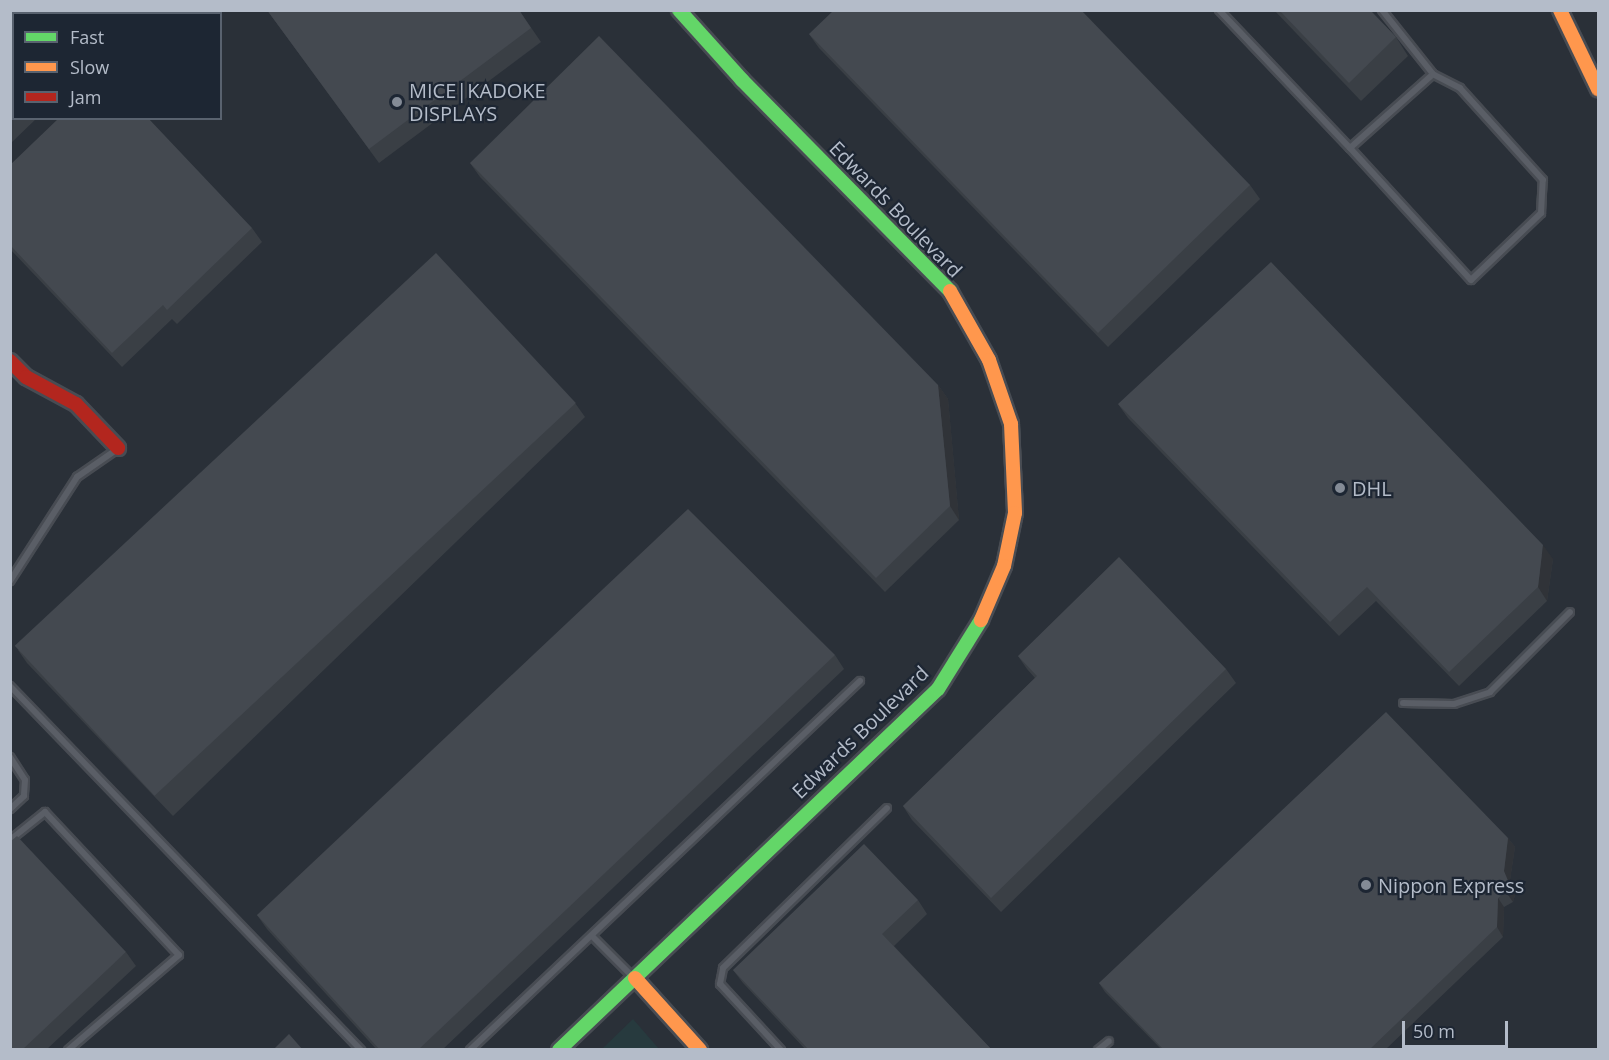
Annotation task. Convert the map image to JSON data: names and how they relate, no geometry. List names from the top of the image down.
{
  "streets": {
    "main road": ["Edwards Boulevard"]
  },
  "places": ["MICE|KADOKE DISPLAYS", "DHL", "Nippon Express"],
  "legend": ["Fast", "Slow", "Jam"],
  "scale_bar": "50 m"
}
